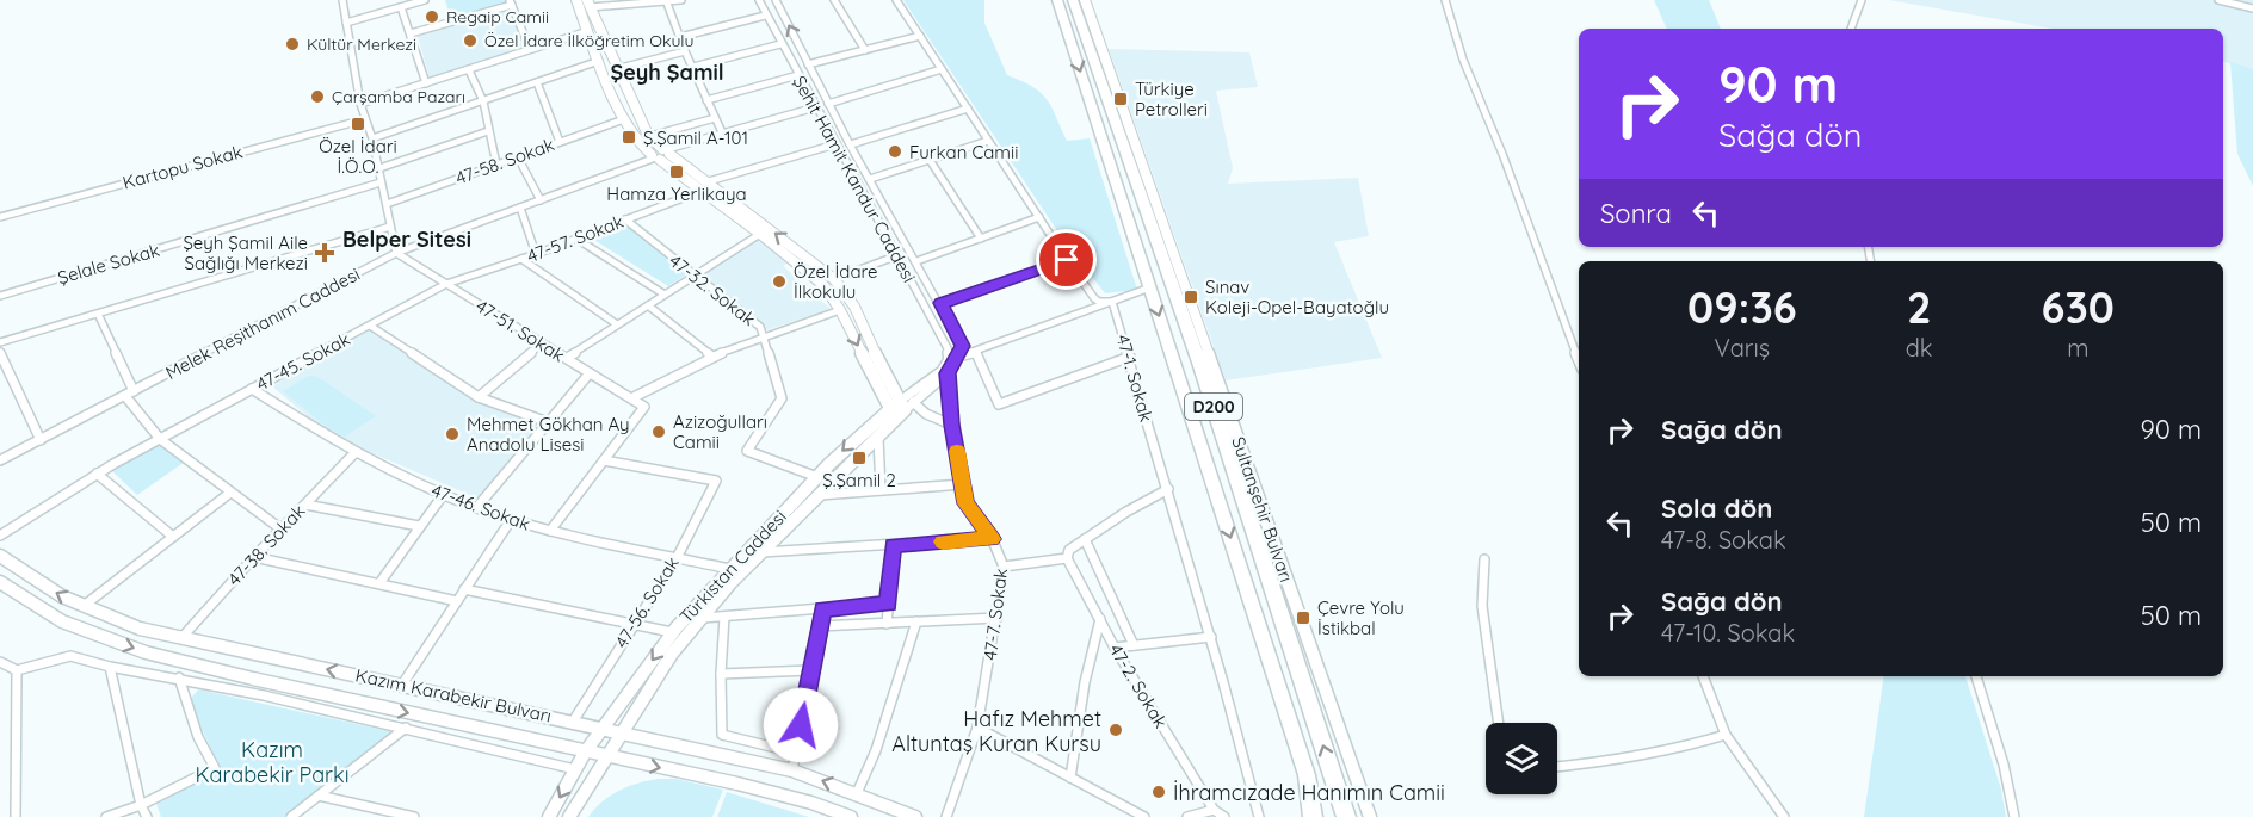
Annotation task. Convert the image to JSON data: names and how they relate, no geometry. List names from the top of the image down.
{
  "streets": {
    "highway": ["D200", "Sultanşehir Bulvarı"],
    "street": [
      "47-58. Sokak",
      "Kartopu Sokak",
      "Şehit Hamit Kandur Caddesi",
      "47-57. Sokak",
      "Şelale Sokak",
      "47-32. Sokak",
      "Melek Reşithanım Caddesi",
      "47-51. Sokak",
      "47-45. Sokak",
      "47-1. Sokak",
      "47-46. Sokak",
      "47-38. Sokak",
      "Türkistan Caddesi",
      "47-56. Sokak",
      "47-7. Sokak",
      "47-2. Sokak",
      "Kazım Karabekir Bulvarı"
    ]
  },
  "crossings": [
    ["Şehit Hamit Kandur Caddesi", "Melek Reşithanım Caddesi"],
    ["Şehit Hamit Kandur Caddesi", "Türkistan Caddesi"],
    ["47-57. Sokak", "47-32. Sokak"],
    ["47-57. Sokak", "47-51. Sokak"],
    ["47-57. Sokak", "47-45. Sokak"],
    ["47-32. Sokak", "Türkistan Caddesi"],
    ["Melek Reşithanım Caddesi", "47-51. Sokak"],
    ["47-51. Sokak", "47-45. Sokak"],
    ["47-51. Sokak", "47-56. Sokak"],
    ["47-45. Sokak", "47-46. Sokak"],
    ["47-1. Sokak", "Türkistan Caddesi"],
    ["D200", "Türkistan Caddesi"],
    ["47-46. Sokak", "47-38. Sokak"],
    ["47-46. Sokak", "Türkistan Caddesi"],
    ["47-46. Sokak", "47-56. Sokak"],
    ["47-38. Sokak", "Kazım Karabekir Bulvarı"],
    ["Türkistan Caddesi", "47-7. Sokak"],
    ["Türkistan Caddesi", "Kazım Karabekir Bulvarı"],
    ["47-56. Sokak", "Kazım Karabekir Bulvarı"]
  ],
  "districts": ["Şeyh Şamil", "Belper Sitesi"],
  "parks": ["Kazım Karabekir Parkı"],
  "places": {
    "other": [
      "Regaip Camii",
      "Özel İdare İlköğretim Okulu",
      "Kültür Merkezi",
      "Çarşamba Pazarı",
      "Furkan Camii",
      "Özel İdare İlkokulu",
      "Azizoğulları Camii",
      "Mehmet Gökhan Ay Anadolu Lisesi",
      "Hafız Mehmet Altuntaş Kuran Kursu",
      "İhramcızade Hanımın Camii"
    ],
    "transit": [
      "Türkiye Petrolleri",
      "Özel İdari İ.Ö.O.",
      "Ş.Şamil A-101",
      "Hamza Yerlikaya",
      "Sınav Koleji-Opel-Bayatoğlu",
      "Ş.Şamil 2",
      "Çevre Yolu İstikbal"
    ],
    "health": ["Şeyh Şamil Aile Sağlığı Merkezi"]
  },
  "page": {
    "turn": ["90 m", "Sağa dön"],
    "then": "Sonra",
    "eta": [
      "09:36",
      "Varış",
      "2",
      "dk",
      "630",
      "m"
    ],
    "list": [
      {
        "name": "Sağa dön",
        "value": "90 m"
      },
      {
        "name": "Sola dön",
        "note": "47-8. Sokak",
        "value": "50 m"
      },
      {
        "name": "Sağa dön",
        "note": "47-10. Sokak",
        "value": "50 m"
      }
    ]
  }
}
